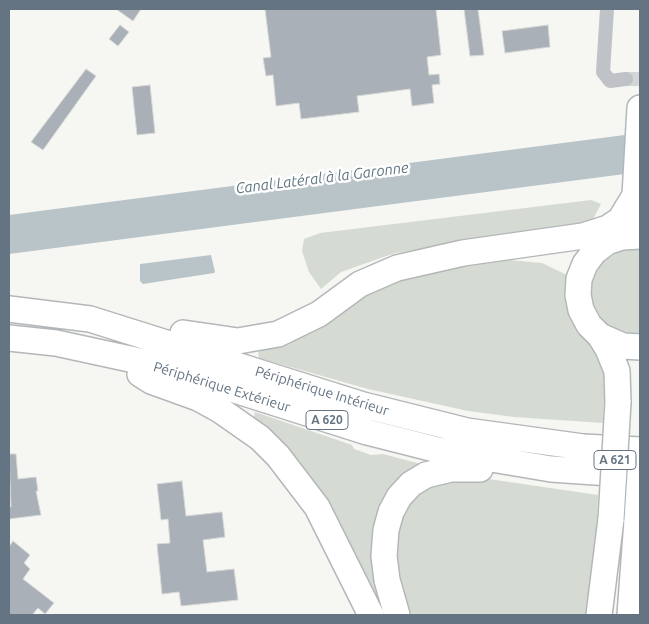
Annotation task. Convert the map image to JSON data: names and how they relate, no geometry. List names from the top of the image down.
{
  "streets": {
    "highway": [
      "Périphérique Extérieur",
      "Périphérique Intérieur",
      "A 620",
      "A 621"
    ]
  },
  "crossings": [
    ["Périphérique Extérieur", "A 621"]
  ],
  "water": ["Canal Latéral à la Garonne"]
}
